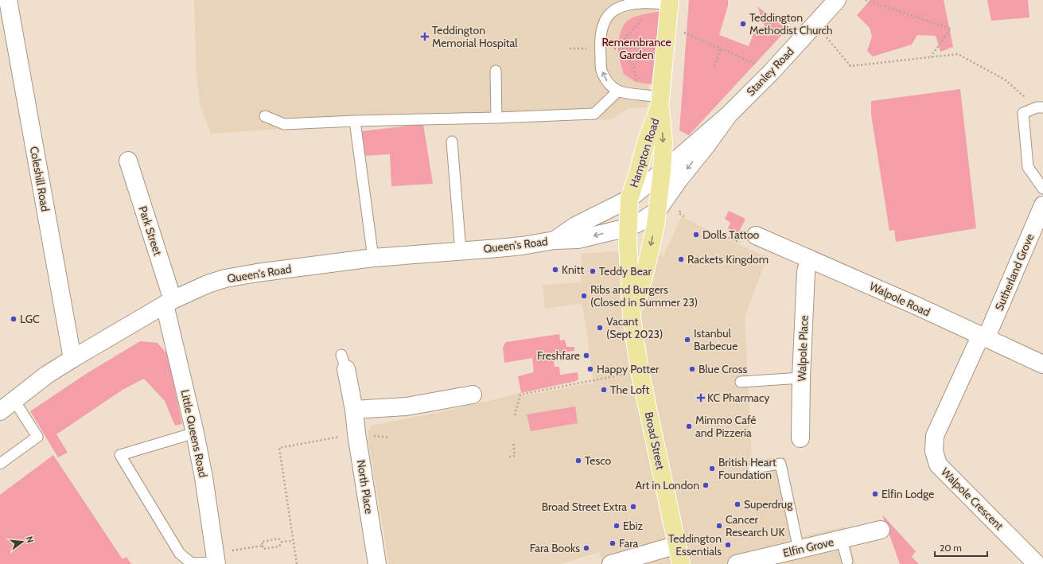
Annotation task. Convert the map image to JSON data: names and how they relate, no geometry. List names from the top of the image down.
{
  "streets": {
    "main road": ["Hampton Road", "Broad Street"],
    "street": [
      "Stanley Road",
      "Coleshill Road",
      "Park Street",
      "Queen's Road",
      "Sutherland Grove",
      "Walpole Road",
      "Walpole Place",
      "Little Queens Road",
      "North Place",
      "Walpole Crescent",
      "Elfin Grove"
    ]
  },
  "crossings": [
    ["Stanley Road", "Hampton Road"],
    ["Stanley Road", "Queen's Road"],
    ["Stanley Road", "Broad Street"],
    ["Hampton Road", "Queen's Road"],
    ["Hampton Road", "Broad Street"],
    ["Coleshill Road", "Queen's Road"],
    ["Park Street", "Queen's Road"],
    ["Park Street", "Little Queens Road"],
    ["Queen's Road", "Little Queens Road"],
    ["Queen's Road", "Broad Street"],
    ["Sutherland Grove", "Walpole Road"],
    ["Sutherland Grove", "Walpole Crescent"],
    ["Walpole Road", "Walpole Place"],
    ["Walpole Road", "Walpole Crescent"]
  ],
  "parks": ["Remembrance Garden"],
  "places": {
    "other": [
      "Teddington Methodist Church",
      "Dolls Tattoo",
      "Rackets Kingdom",
      "Knitt",
      "Teddy Bear",
      "Ribs and Burgers (Closed in Summer 23)",
      "LGC",
      "Vacant (Sept 2023)",
      "Istanbul Barbecue",
      "Freshfare",
      "Happy Potter",
      "Blue Cross",
      "The Loft",
      "Mimmo Café and Pizzeria",
      "Tesco",
      "British Heart Foundation",
      "Art in London",
      "Elfin Lodge",
      "Superdrug",
      "Broad Street Extra",
      "Ebiz",
      "Cancer Research UK",
      "Fara",
      "Teddington Essentials",
      "Fara Books"
    ],
    "health": ["Teddington Memorial Hospital", "KC Pharmacy"]
  },
  "scale_bar": "20 m",
  "north": "right"
}
